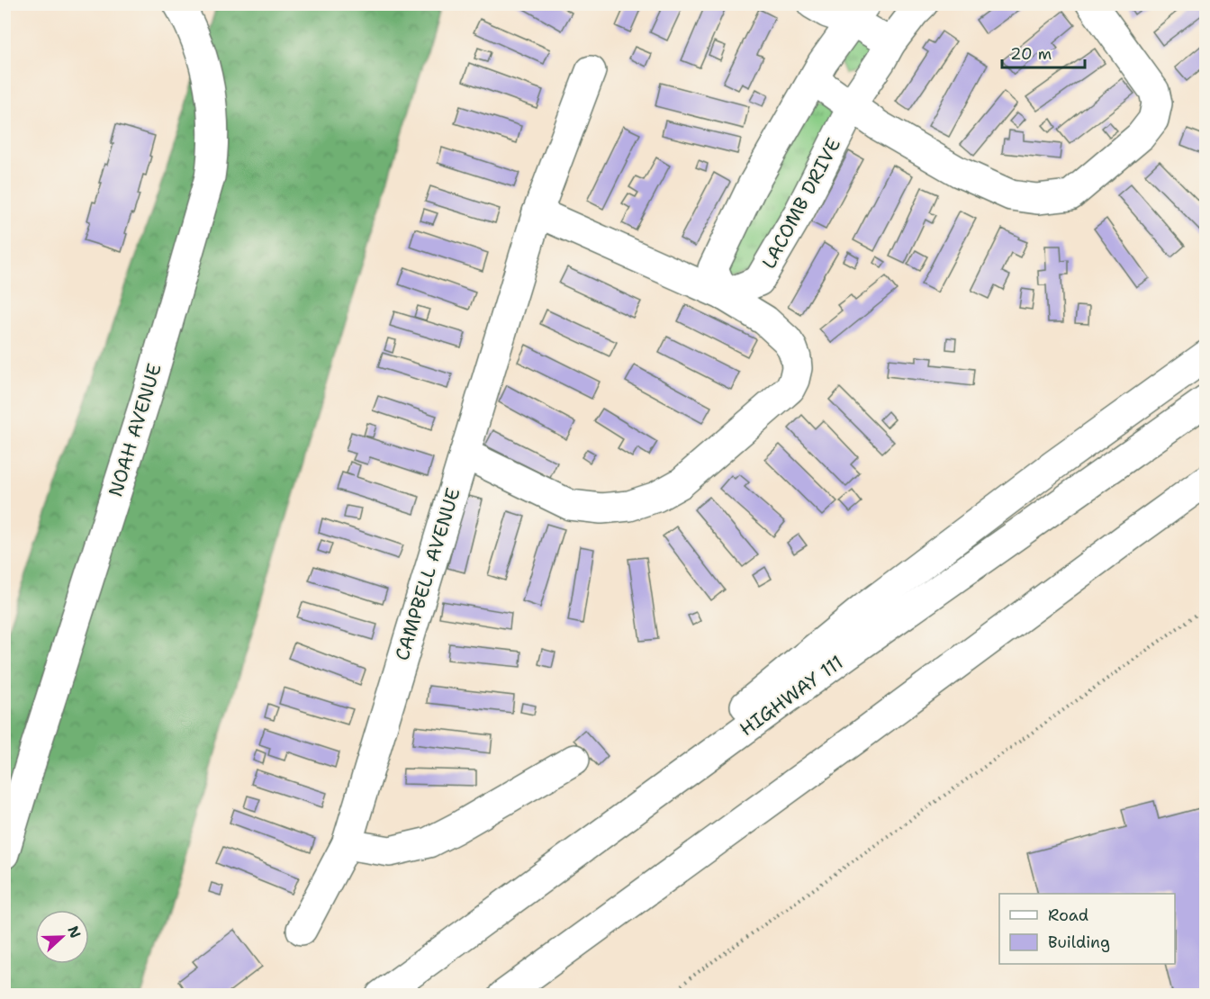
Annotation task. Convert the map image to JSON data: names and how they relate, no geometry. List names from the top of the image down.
{
  "streets": {
    "main road": [
      "LACOMB DRIVE",
      "NOAH AVENUE",
      "CAMPBELL AVENUE",
      "HIGHWAY 111"
    ]
  },
  "legend": ["Road", "Building"],
  "scale_bar": "20 m",
  "north": "right"
}
